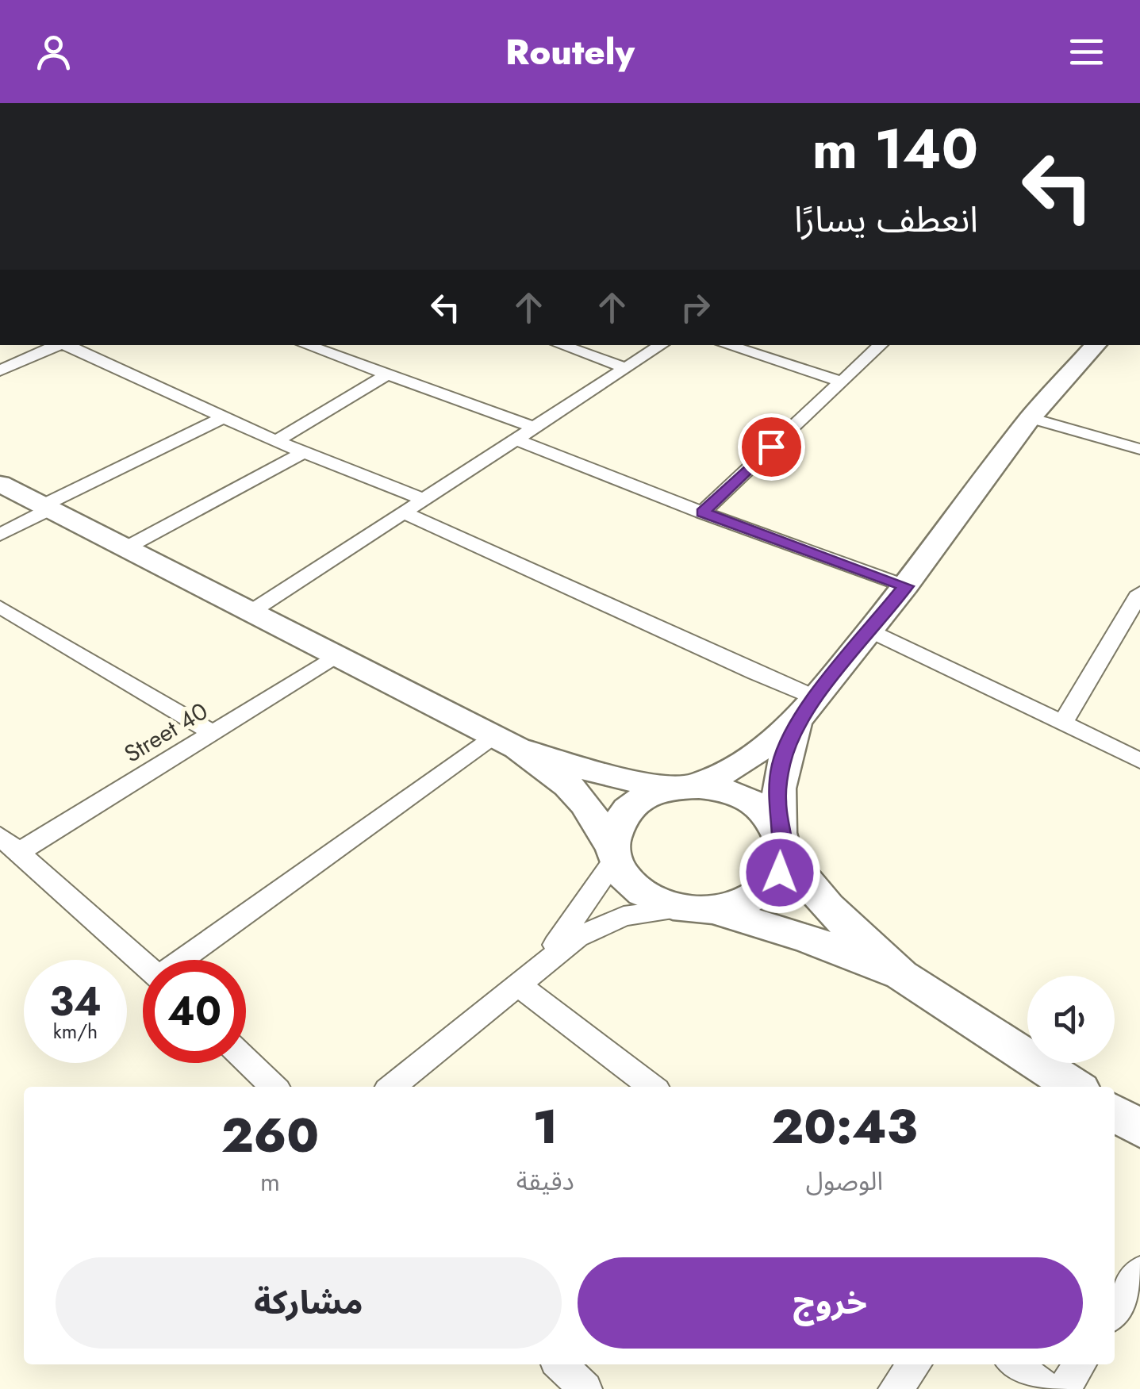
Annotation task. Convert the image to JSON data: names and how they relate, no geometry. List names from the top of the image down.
{
  "streets": {
    "street": ["Street 40"]
  },
  "page": {
    "header": "Routely",
    "turn": ["140 m", "انعطف يسارًا"],
    "speed": "34 km/h",
    "limit": "40",
    "eta": [
      "20:43",
      "الوصول",
      "1",
      "دقيقة",
      "260",
      "m"
    ],
    "buttons": ["خروج", "مشاركة"]
  }
}
